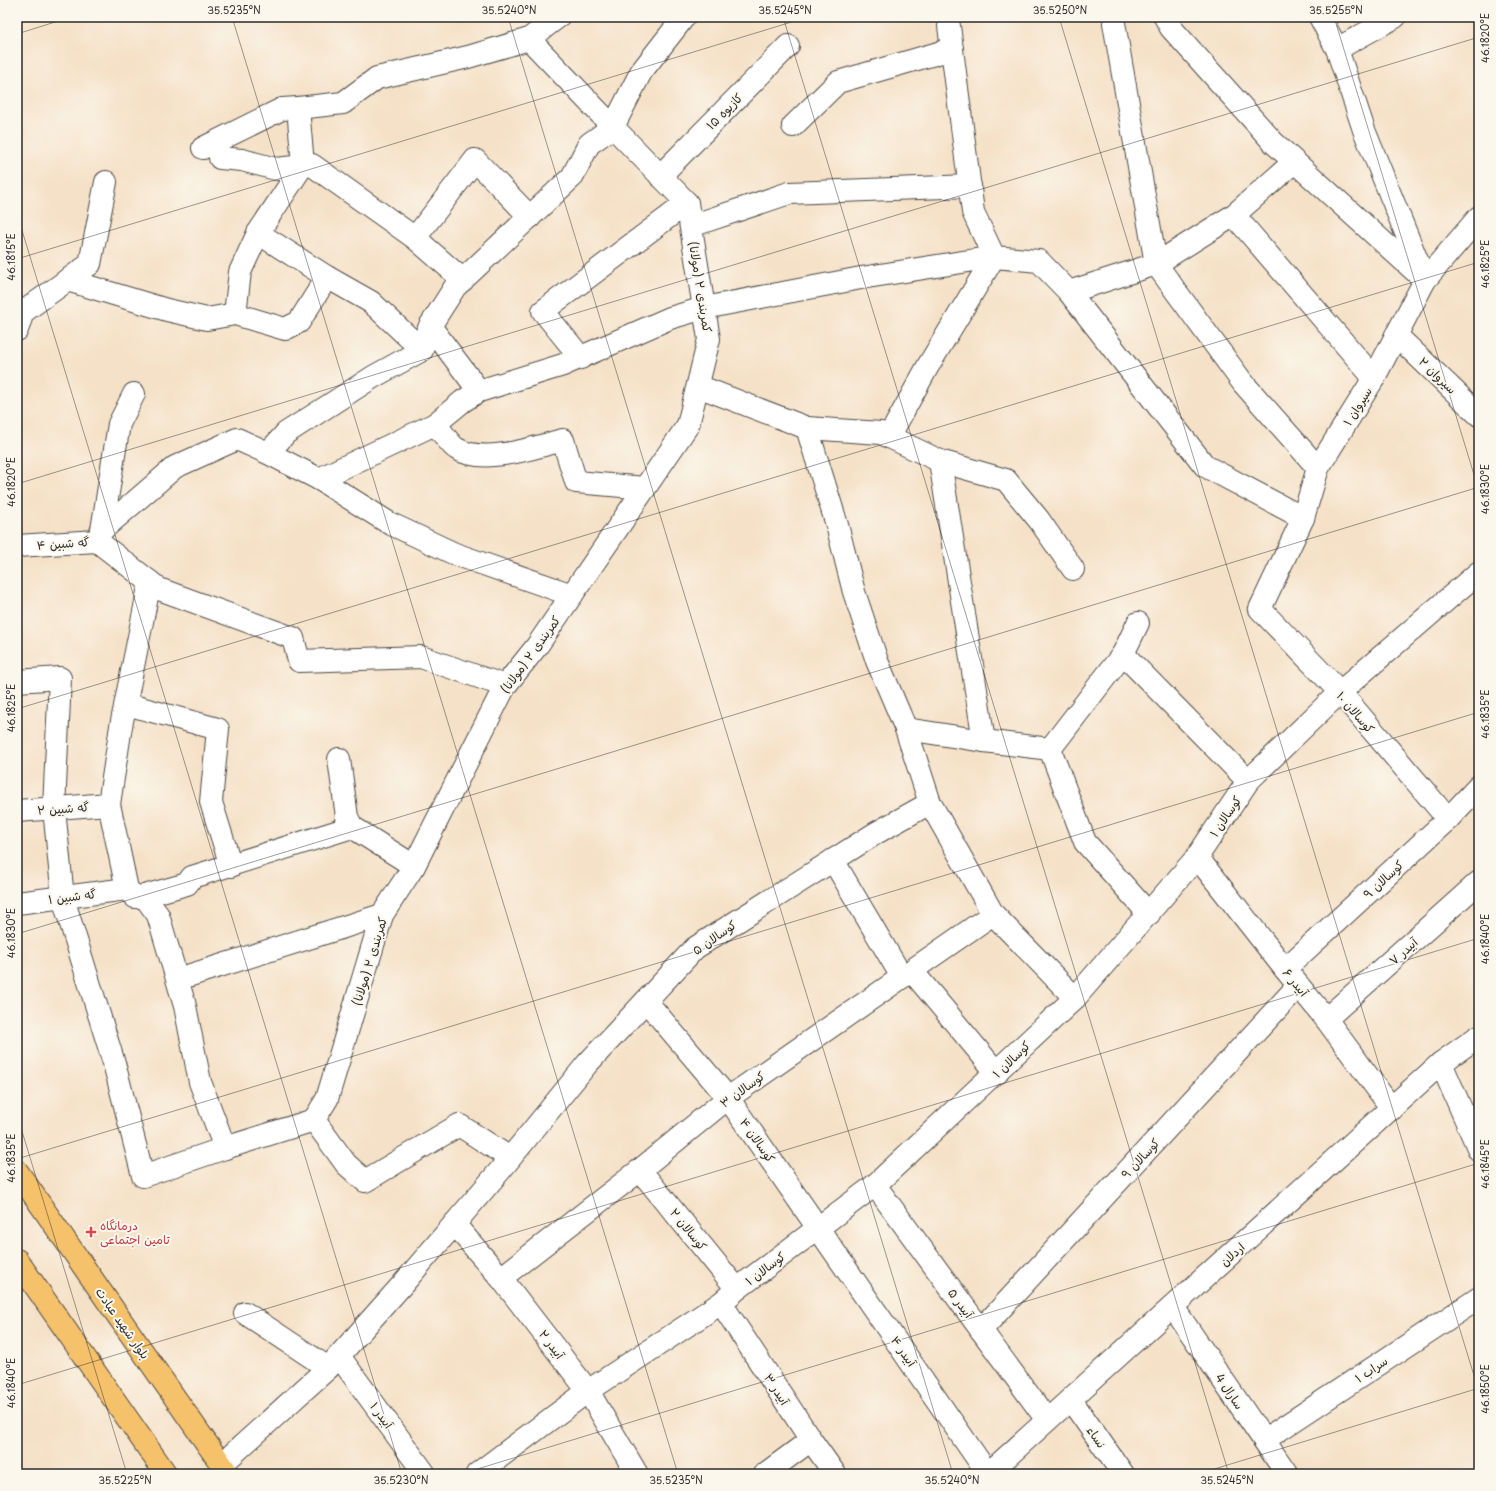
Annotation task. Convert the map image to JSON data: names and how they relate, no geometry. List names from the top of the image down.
{
  "streets": {
    "main road": ["بلوار شهید عبادت"],
    "street": [
      "کازیوه ۱۵",
      "کمربندی ۲ (مولانا)",
      "سیروان ۲",
      "سیروان ۱",
      "گه شبین ۴",
      "کوسالان ۱۰",
      "گه شبین ۲",
      "کوسالان ۱",
      "کوسالان ۹",
      "گه شبین ۱",
      "کوسالان ۵",
      "آبیدر ۷",
      "آبیدر ۶",
      "کوسالان ۳",
      "کوسالان ۴",
      "کوسالان ۲",
      "اردلان",
      "آبیدر ۵",
      "آبیدر ۲",
      "آبیدر ۴",
      "سراب ۱",
      "آبیدر ۳",
      "سارال 4",
      "آبیدر ۱",
      "نساء"
    ]
  },
  "crossings": [
    ["سیروان ۲", "سیروان ۱"],
    ["سیروان ۱", "کوسالان ۱۰"],
    ["کوسالان ۱۰", "کوسالان ۱"],
    ["کوسالان ۱۰", "کوسالان ۹"],
    ["کوسالان ۱", "آبیدر ۶"],
    ["کوسالان ۱", "کوسالان ۴"],
    ["کوسالان ۱", "کوسالان ۲"],
    ["کوسالان ۱", "آبیدر ۵"],
    ["کوسالان ۱", "آبیدر ۲"],
    ["کوسالان ۱", "آبیدر ۴"],
    ["کوسالان ۱", "آبیدر ۳"],
    ["کوسالان ۹", "آبیدر ۶"],
    ["کوسالان ۹", "آبیدر ۵"],
    ["کوسالان ۵", "کوسالان ۴"],
    ["کوسالان ۵", "بلوار شهید عبادت"],
    ["کوسالان ۵", "آبیدر ۲"],
    ["کوسالان ۵", "آبیدر ۱"],
    ["آبیدر ۷", "آبیدر ۶"],
    ["آبیدر ۶", "اردلان"],
    ["کوسالان ۳", "کوسالان ۴"],
    ["کوسالان ۳", "کوسالان ۲"],
    ["کوسالان ۳", "آبیدر ۲"],
    ["کوسالان ۴", "آبیدر ۴"],
    ["اردلان", "آبیدر ۵"],
    ["اردلان", "آبیدر ۴"],
    ["اردلان", "سارال 4"],
    ["اردلان", "نساء"],
    ["سراب ۱", "سارال 4"]
  ],
  "places": {
    "health": ["درمانگاه تامین اجتماعی"]
  },
  "coordinates": [
    "35.5235°N",
    "35.5240°N",
    "35.5245°N",
    "35.5250°N",
    "35.5255°N",
    "46.1820°E",
    "46.1815°E",
    "46.1825°E",
    "46.1830°E",
    "46.1835°E",
    "46.1840°E",
    "46.1845°E",
    "46.1850°E",
    "35.5225°N",
    "35.5230°N"
  ]
}
